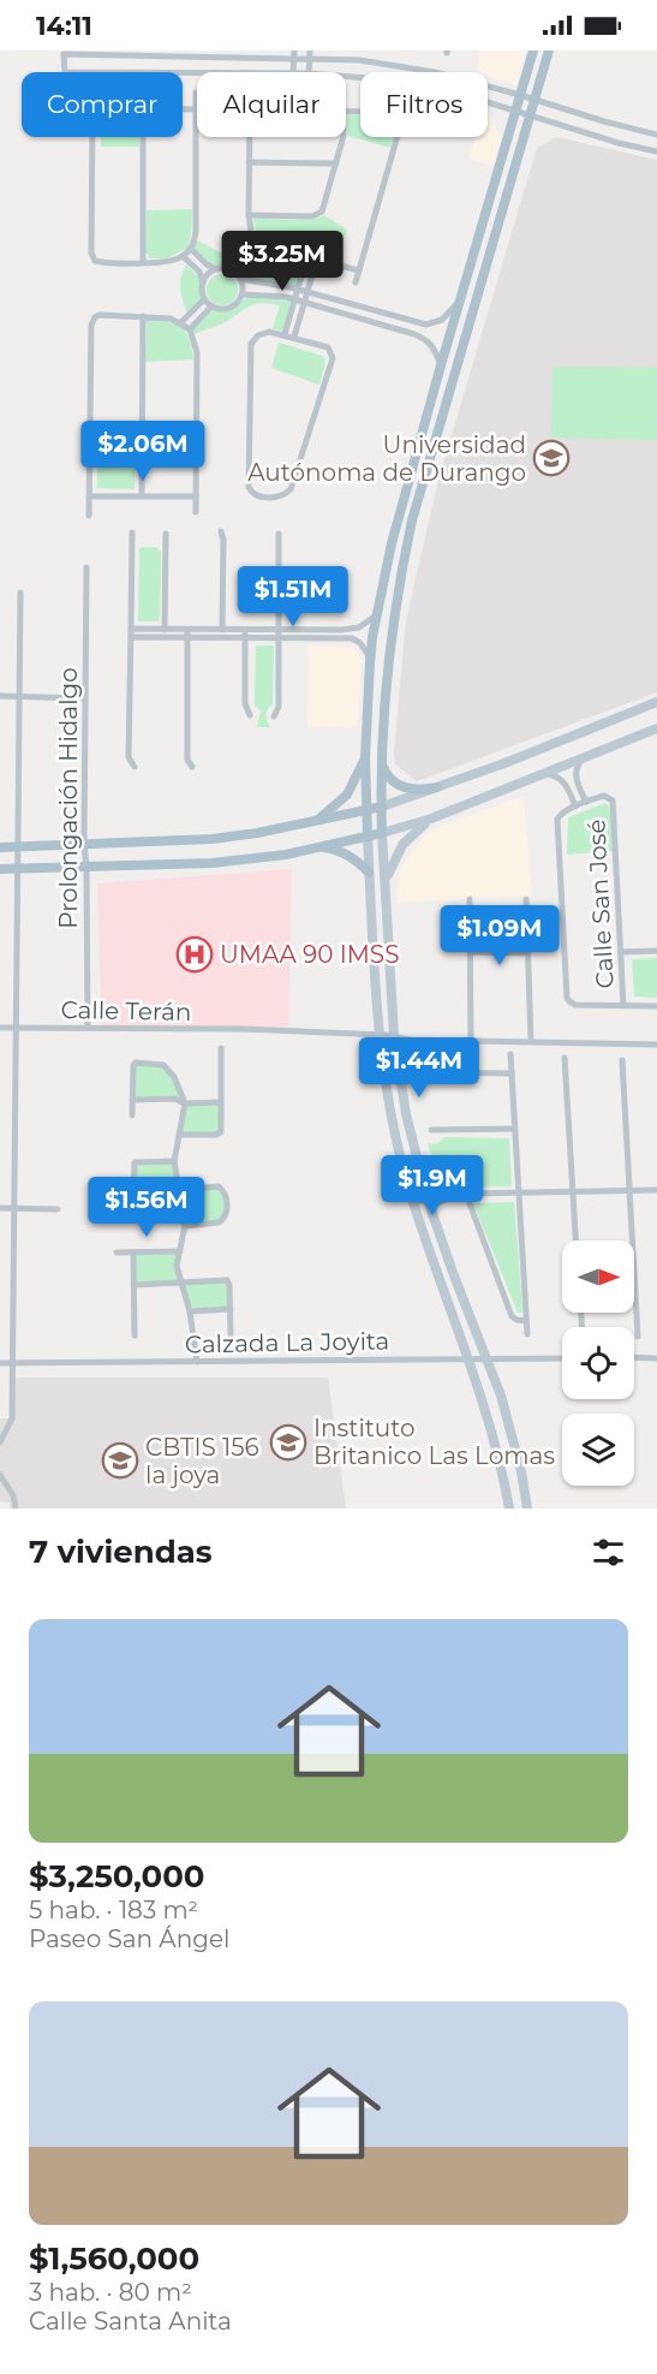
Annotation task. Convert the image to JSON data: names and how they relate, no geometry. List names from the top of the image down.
{
  "streets": {
    "street": [
      "Prolongación Hidalgo",
      "Calle San José",
      "Calle Terán",
      "Calzada La Joyita"
    ]
  },
  "crossings": [
    ["Prolongación Hidalgo", "Calle Terán"]
  ],
  "places": {
    "school or university": ["Universidad Autónoma de Durango", "Instituto Britanico Las Lomas", "CBTIS 156 la joya"],
    "hospital": ["UMAA 90 IMSS"]
  },
  "north": "right",
  "page": {
    "status": "14:11",
    "chip": ["Comprar", "Alquilar", "Filtros"],
    "price": [
      "$3.25M",
      "$2.06M",
      "$1.51M",
      "$1.09M",
      "$1.44M",
      "$1.9M",
      "$1.56M"
    ],
    "heading": "7 viviendas",
    "list": [
      {
        "name": "$3,250,000",
        "note": "5 hab. · 183 m² · Paseo San Ángel"
      },
      {
        "name": "$1,560,000",
        "note": "3 hab. · 80 m² · Calle Santa Anita"
      }
    ]
  }
}
